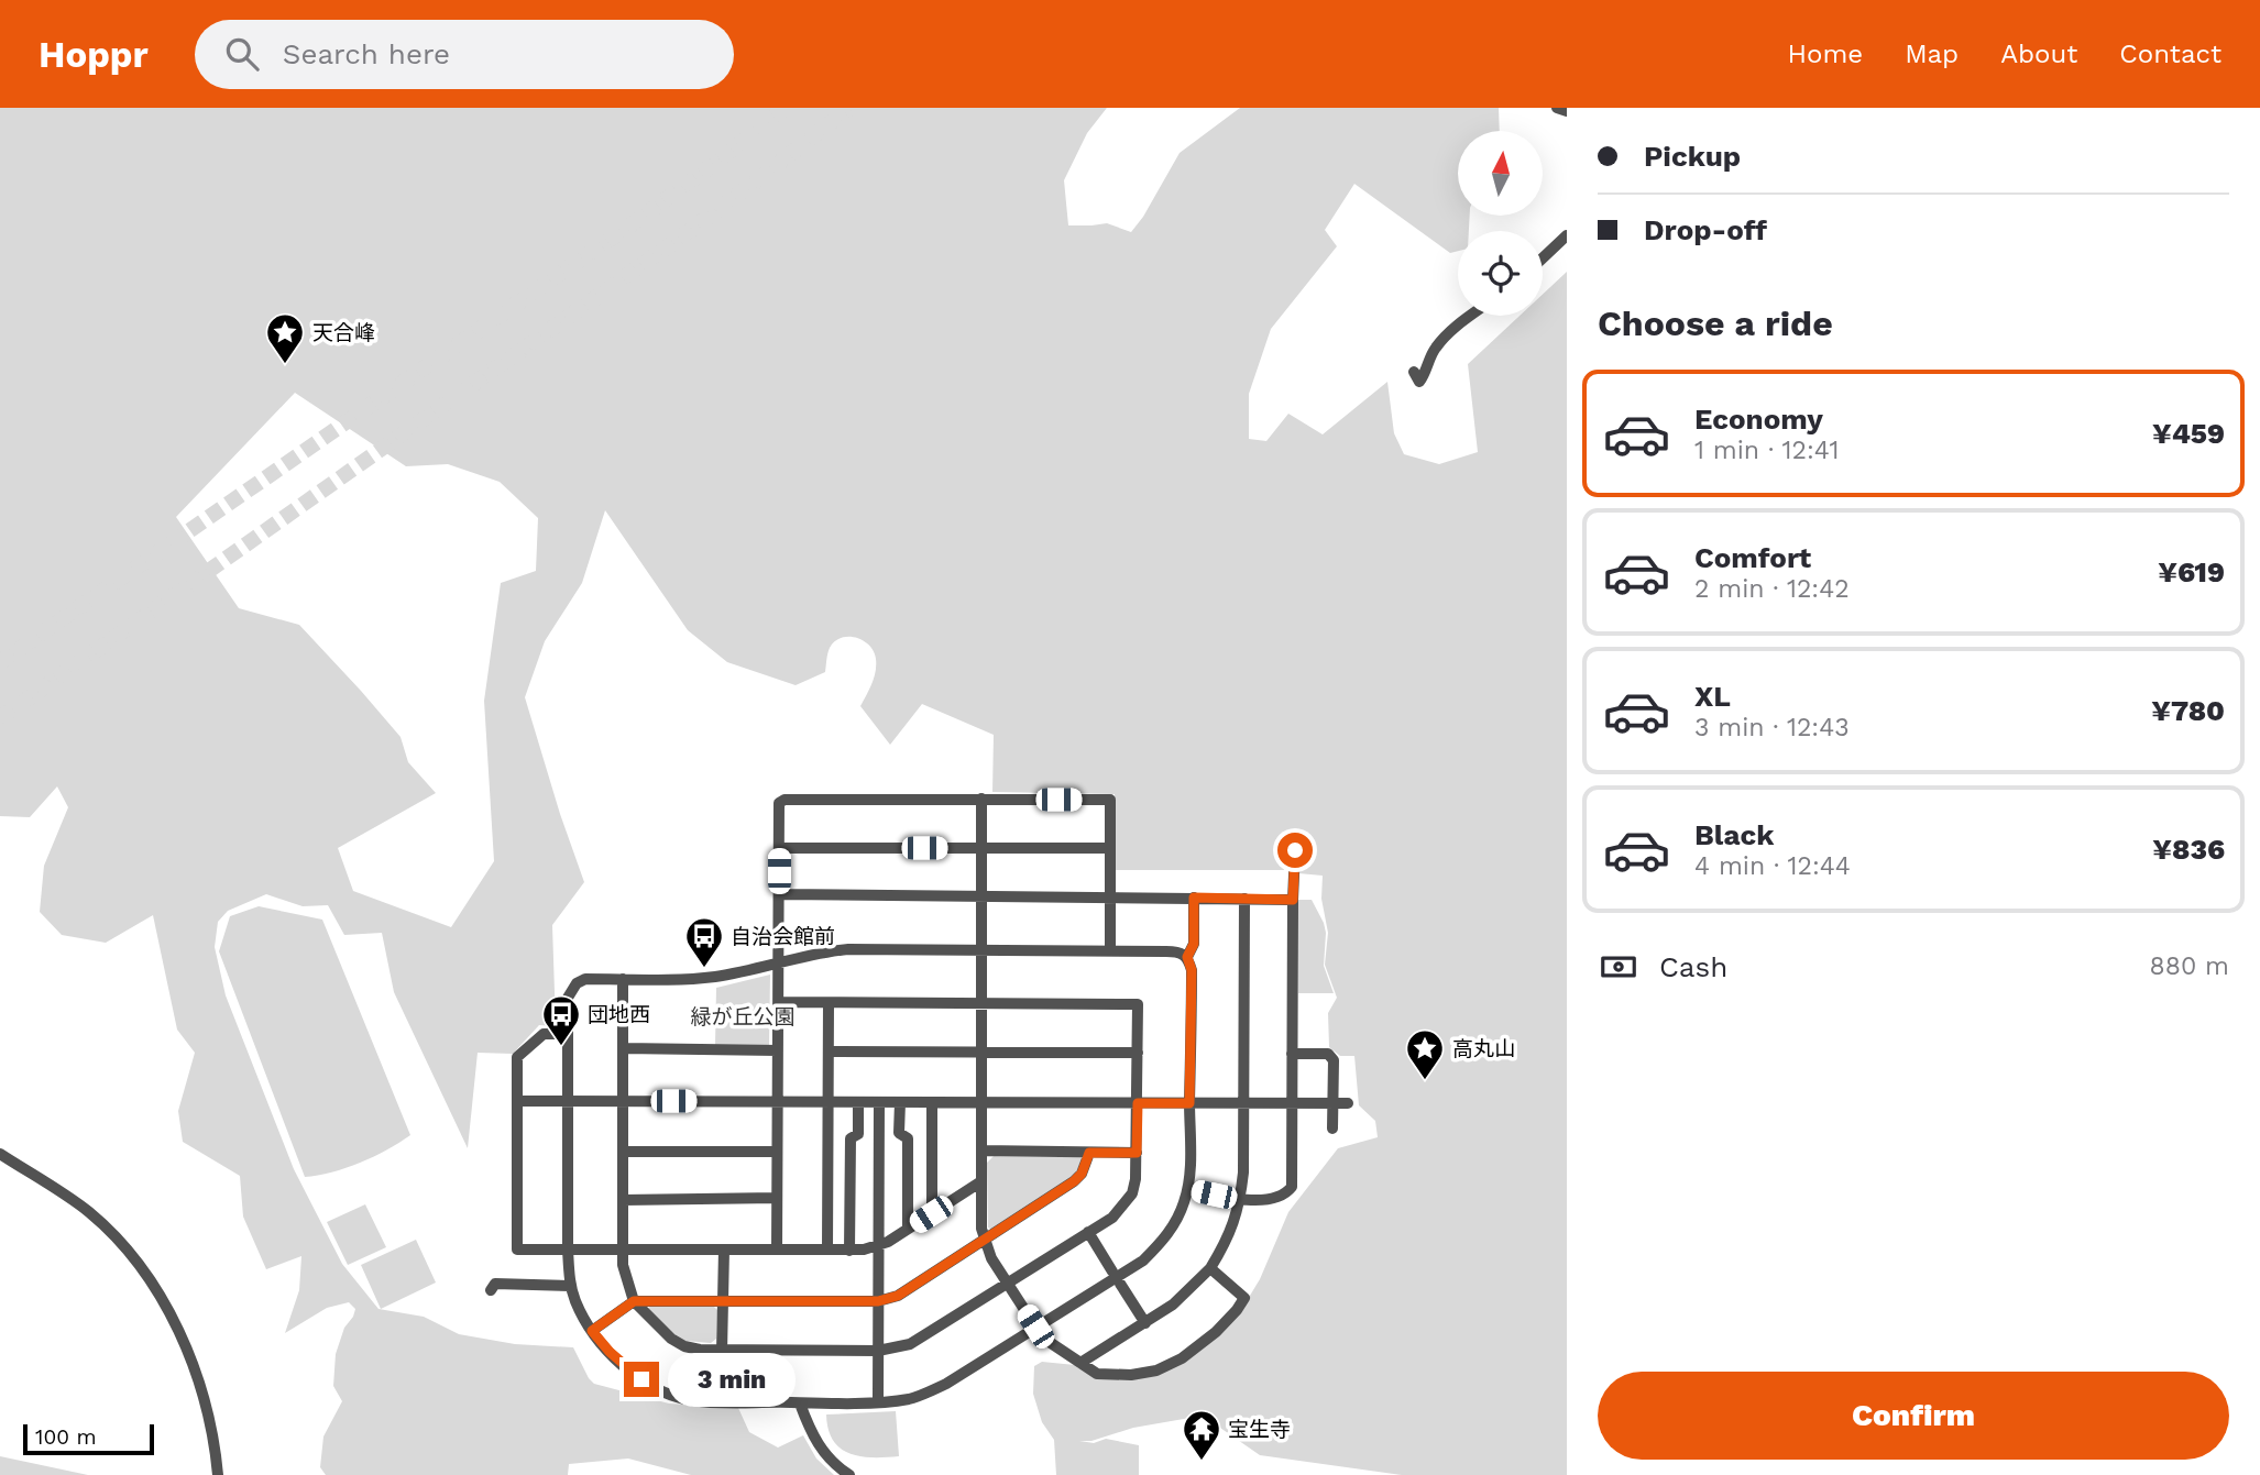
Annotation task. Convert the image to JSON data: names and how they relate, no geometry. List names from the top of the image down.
{
  "parks": ["緑が丘公園"],
  "places": {
    "place": ["天合峰", "高丸山"],
    "bus stop": ["自治会館前", "団地西"],
    "temple": ["宝生寺"]
  },
  "scale_bar": "100 m",
  "north": "top",
  "page": {
    "header": "Hoppr",
    "search": "Search here",
    "nav": [
      "Home",
      "Map",
      "About",
      "Contact"
    ],
    "banner": ["Pickup", "Drop-off"],
    "heading": "Choose a ride",
    "list": [
      {
        "name": "Economy",
        "note": "1 min · 12:41",
        "value": "¥459"
      },
      {
        "name": "Comfort",
        "note": "2 min · 12:42",
        "value": "¥619"
      },
      {
        "name": "XL",
        "note": "3 min · 12:43",
        "value": "¥780"
      },
      {
        "name": "Black",
        "note": "4 min · 12:44",
        "value": "¥836"
      }
    ],
    "pay": ["Cash", "880 m"],
    "bubble": "3 min",
    "buttons": "Confirm",
    "scale": "100 m"
  }
}
